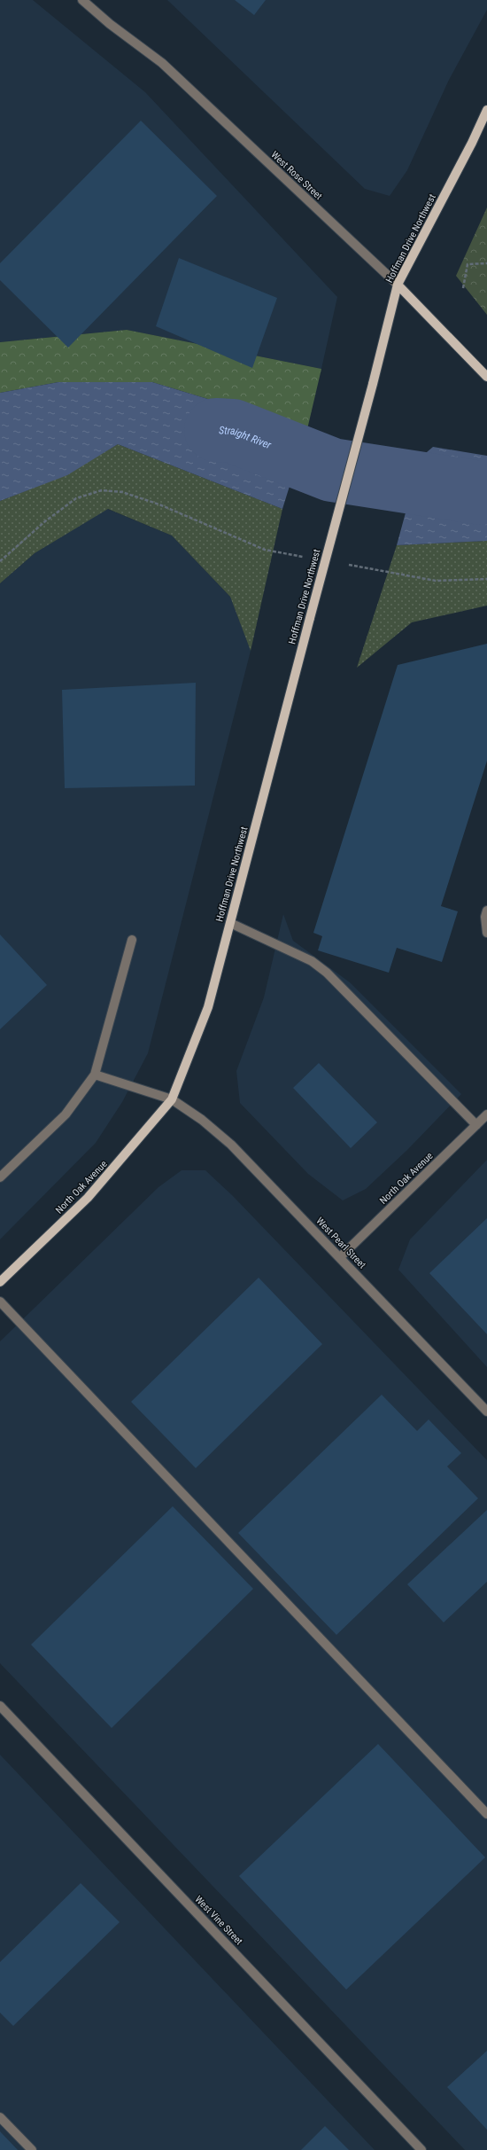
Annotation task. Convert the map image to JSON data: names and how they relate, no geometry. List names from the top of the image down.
{
  "streets": {
    "main road": ["West Rose Street", "Hoffman Drive Northwest", "North Oak Avenue"],
    "street": ["West Pearl Street", "West Vine Street"]
  },
  "crossings": [
    ["West Rose Street", "Hoffman Drive Northwest"],
    ["Hoffman Drive Northwest", "North Oak Avenue"],
    ["Hoffman Drive Northwest", "West Pearl Street"],
    ["North Oak Avenue", "West Pearl Street"]
  ],
  "water": ["Straight River"]
}
